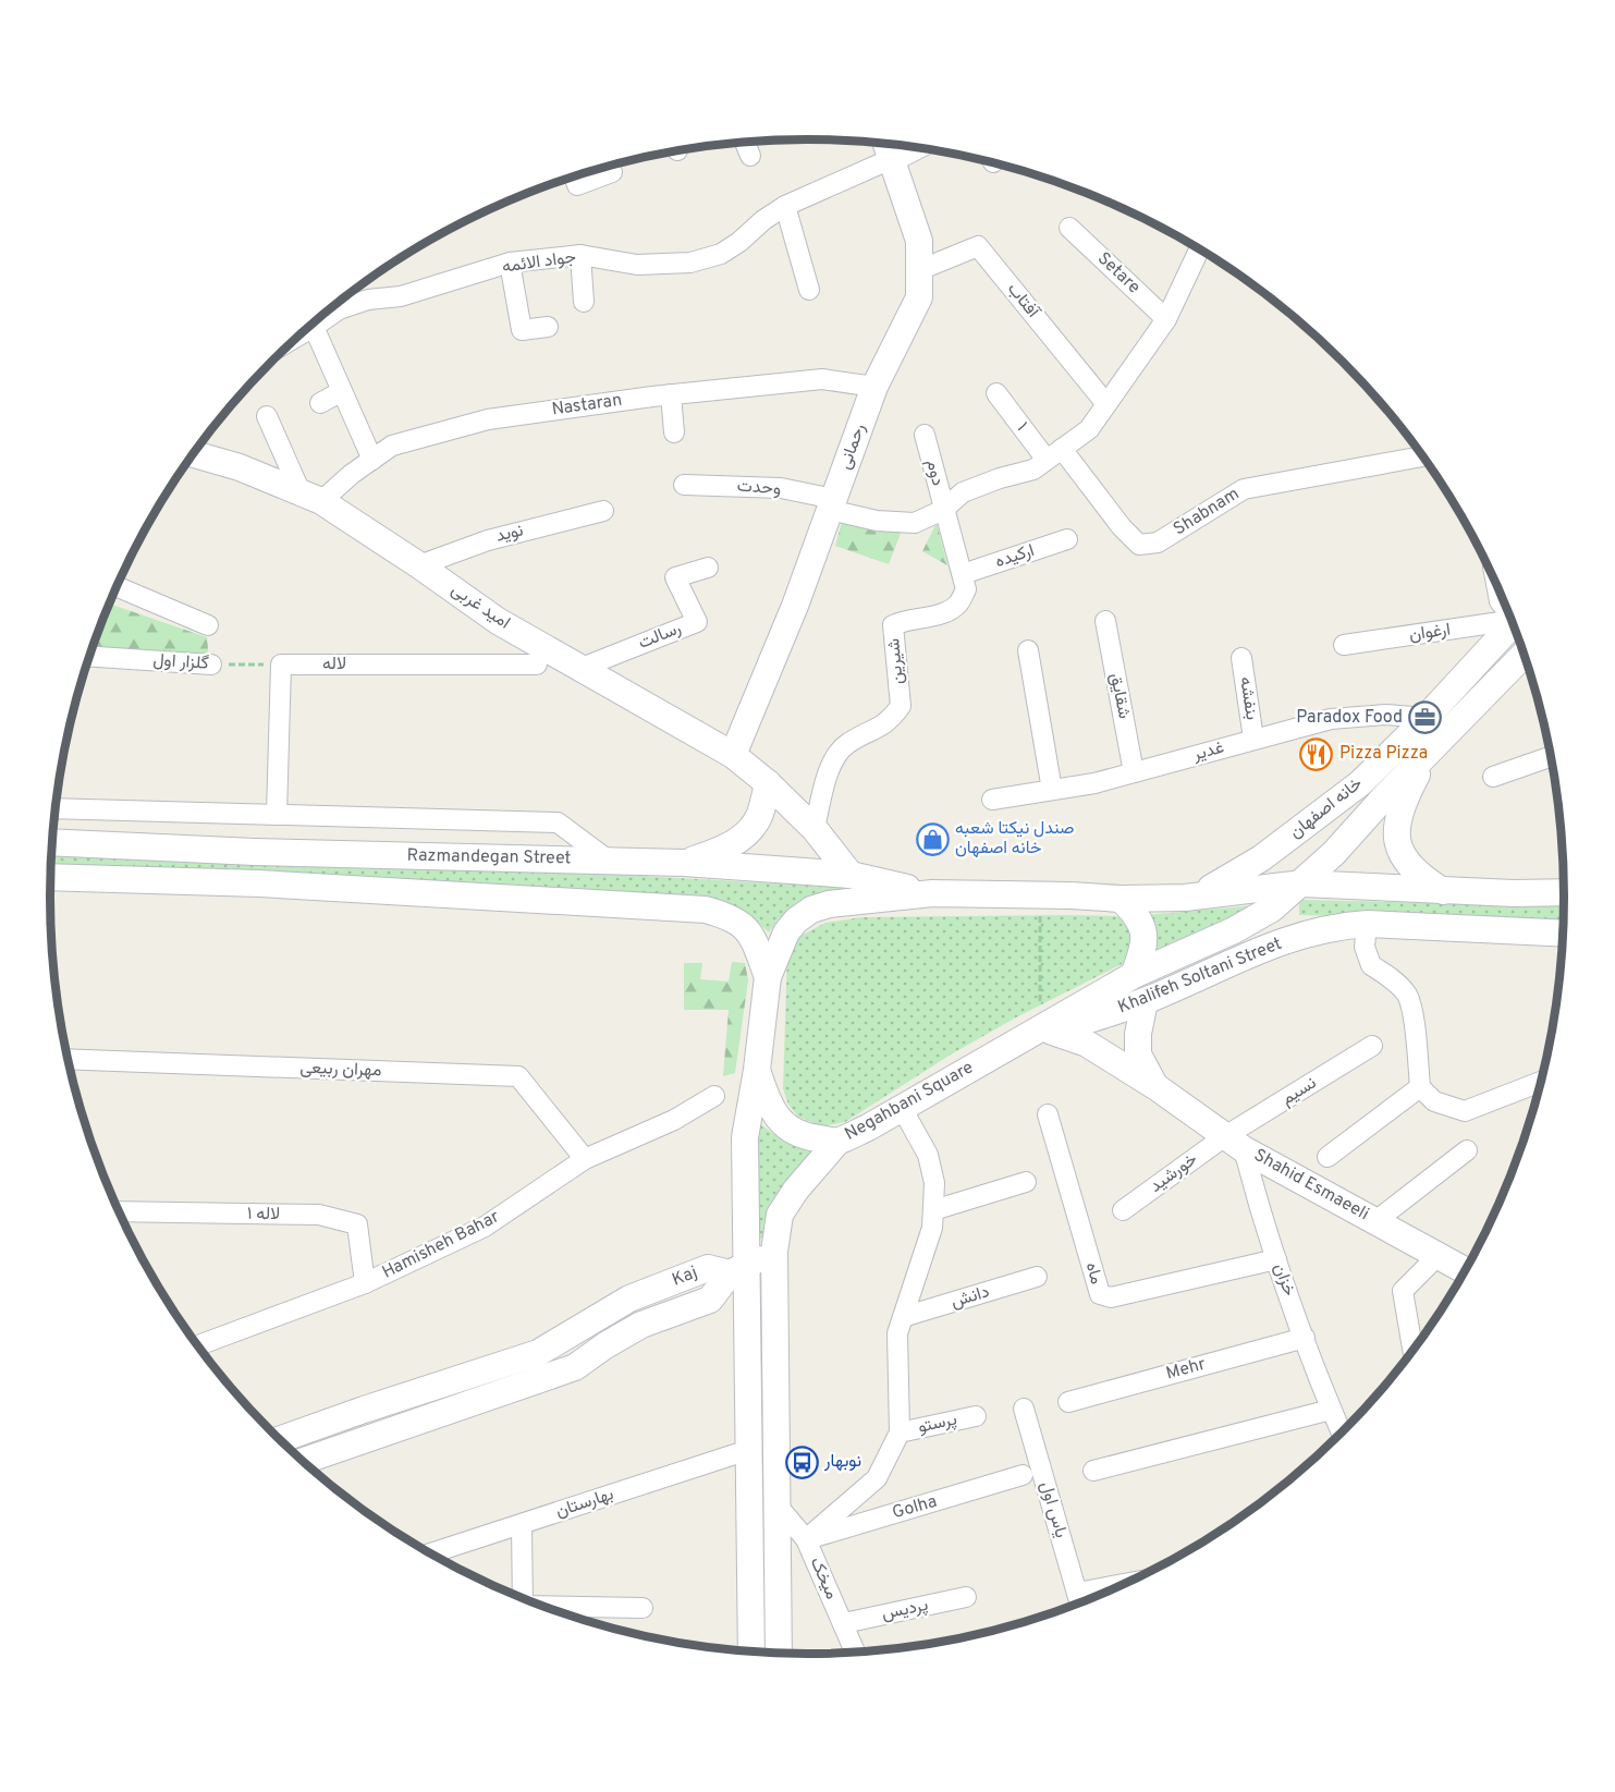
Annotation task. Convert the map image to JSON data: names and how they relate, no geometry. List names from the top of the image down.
{
  "streets": {
    "main road": [
      "رحمانی",
      "امید غربی",
      "خانه اصفهان",
      "Razmandegan Street",
      "Khalifeh Soltani Street",
      "Negahbani Square",
      "Shahid Esmaeeli",
      "Kaj"
    ],
    "street": [
      "جواد الائمه",
      "Setare",
      "آفتاب",
      "Nastaran",
      "۱",
      "دوم",
      "وحدت",
      "Shabnam",
      "نوید",
      "ارکیده",
      "ارغوان",
      "رسالت",
      "شیرین",
      "گلزار اول",
      "لاله",
      "شقایق",
      "بنفشه",
      "غدیر",
      "مهران ربیعی",
      "نسیم",
      "خورشید",
      "لاله ۱",
      "Hamisheh Bahar",
      "ماه",
      "خزان",
      "دانش",
      "Mehr",
      "پرستو",
      "بهارستان",
      "Golha",
      "یاس اول",
      "میخک",
      "پردیس"
    ]
  },
  "crossings": [
    ["جواد الائمه", "رحمانی"],
    ["آفتاب", "رحمانی"],
    ["Nastaran", "رحمانی"],
    ["Nastaran", "امید غربی"],
    ["۱", "Shabnam"],
    ["رحمانی", "وحدت"],
    ["رحمانی", "امید غربی"],
    ["دوم", "شیرین"],
    ["نوید", "امید غربی"],
    ["ارکیده", "شیرین"],
    ["امید غربی", "رسالت"],
    ["امید غربی", "شیرین"],
    ["امید غربی", "Razmandegan Street"],
    ["گلزار اول", "لاله"],
    ["شقایق", "غدیر"],
    ["بنفشه", "غدیر"],
    ["غدیر", "خانه اصفهان"],
    ["خانه اصفهان", "Negahbani Square"],
    ["Razmandegan Street", "Negahbani Square"],
    ["Khalifeh Soltani Street", "Negahbani Square"],
    ["Khalifeh Soltani Street", "Shahid Esmaeeli"],
    ["مهران ربیعی", "Hamisheh Bahar"],
    ["نسیم", "خورشید"],
    ["نسیم", "Shahid Esmaeeli"],
    ["نسیم", "خزان"],
    ["Negahbani Square", "Shahid Esmaeeli"],
    ["خورشید", "Shahid Esmaeeli"],
    ["خورشید", "خزان"],
    ["Shahid Esmaeeli", "خزان"],
    ["لاله ۱", "Hamisheh Bahar"],
    ["ماه", "خزان"],
    ["خزان", "Mehr"],
    ["Golha", "میخک"],
    ["میخک", "پردیس"]
  ],
  "places": {
    "office": ["Paradox Food"],
    "restaurant": ["Pizza Pizza"],
    "shop": ["صندل نیکتا شعبه خانه اصفهان"],
    "bus stop": ["نوبهار"]
  }
}
